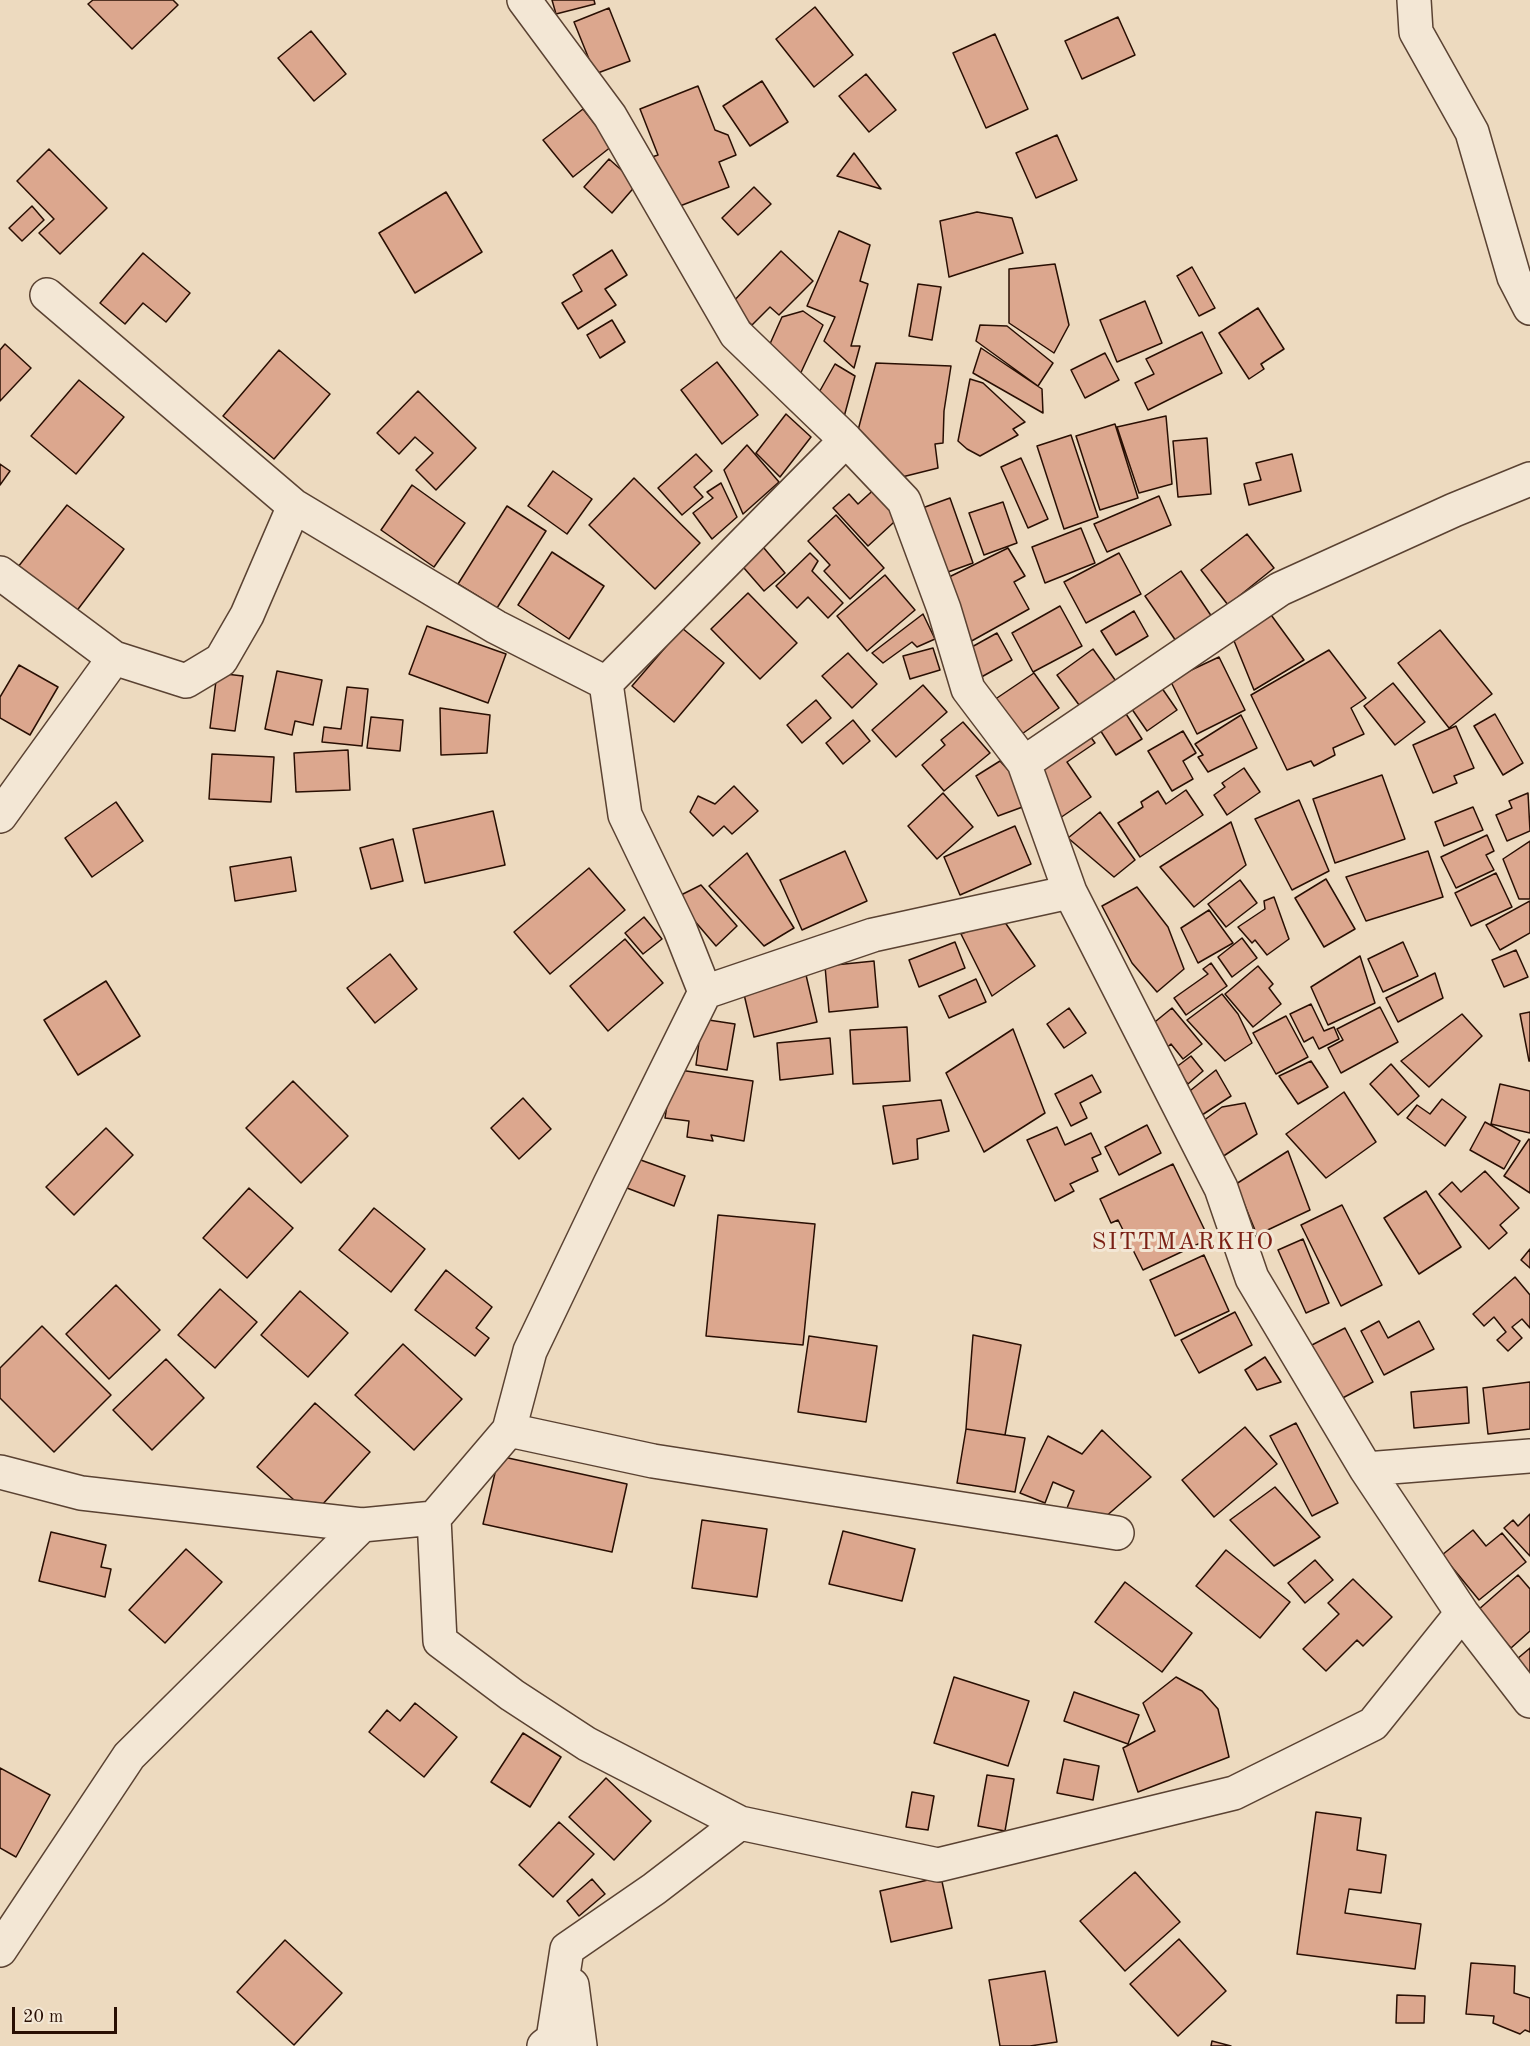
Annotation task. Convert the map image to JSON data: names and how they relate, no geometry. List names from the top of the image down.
{
  "districts": ["SITTMARKHO"],
  "scale_bar": "20 m"
}
